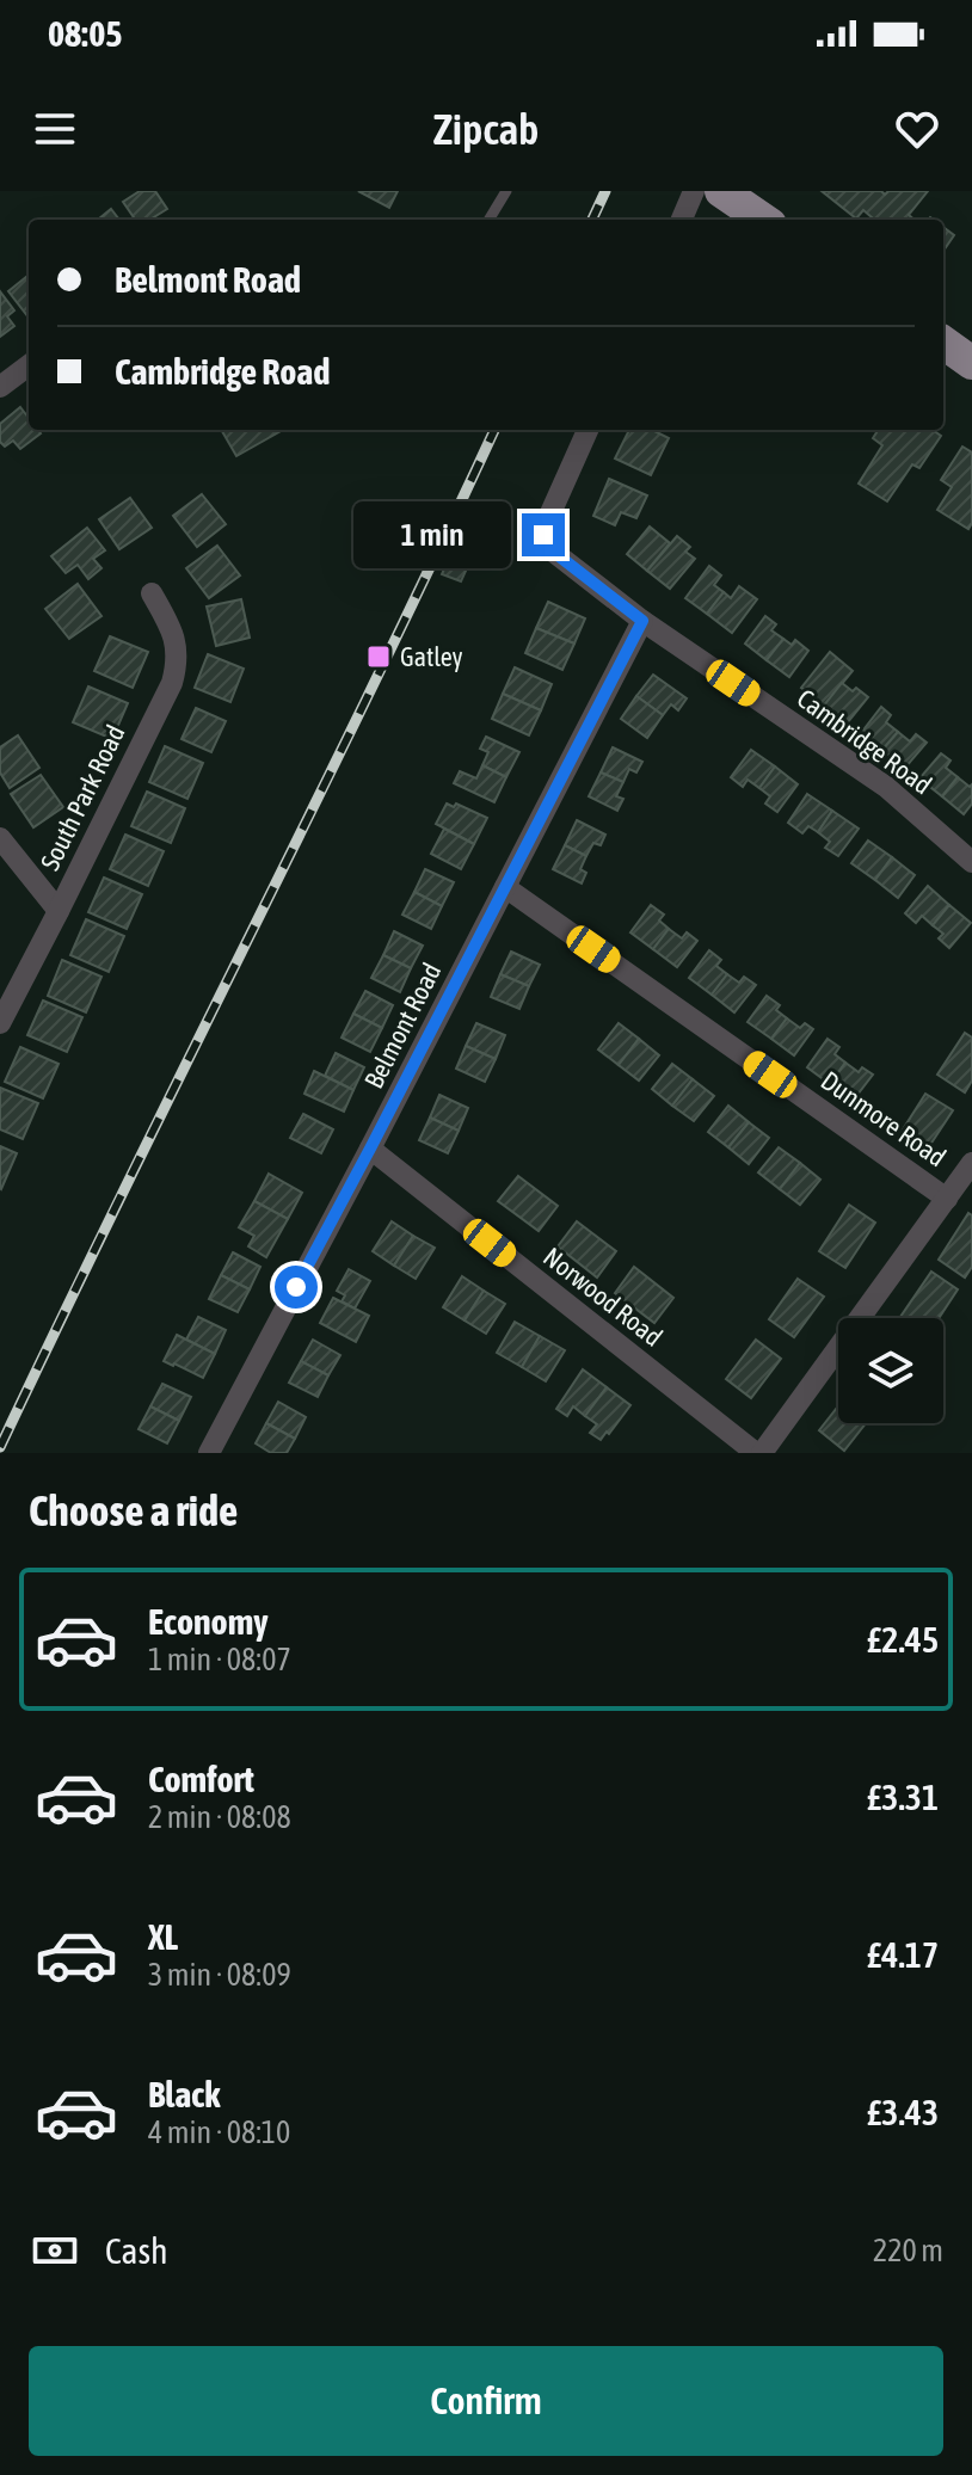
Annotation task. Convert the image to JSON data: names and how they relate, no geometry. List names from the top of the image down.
{
  "streets": {
    "street": [
      "Cambridge Road",
      "South Park Road",
      "Belmont Road",
      "Dunmore Road",
      "Norwood Road"
    ]
  },
  "crossings": [
    ["Cambridge Road", "Belmont Road"],
    ["Belmont Road", "Dunmore Road"],
    ["Belmont Road", "Norwood Road"]
  ],
  "places": {
    "transit": ["Gatley"]
  },
  "page": {
    "status": "08:05",
    "header": "Zipcab",
    "banner": ["Belmont Road", "Cambridge Road"],
    "bubble": "1 min",
    "heading": "Choose a ride",
    "list": [
      {
        "name": "Economy",
        "note": "1 min · 08:07",
        "value": "£2.45"
      },
      {
        "name": "Comfort",
        "note": "2 min · 08:08",
        "value": "£3.31"
      },
      {
        "name": "XL",
        "note": "3 min · 08:09",
        "value": "£4.17"
      },
      {
        "name": "Black",
        "note": "4 min · 08:10",
        "value": "£3.43"
      }
    ],
    "pay": ["Cash", "220 m"],
    "buttons": "Confirm"
  }
}
